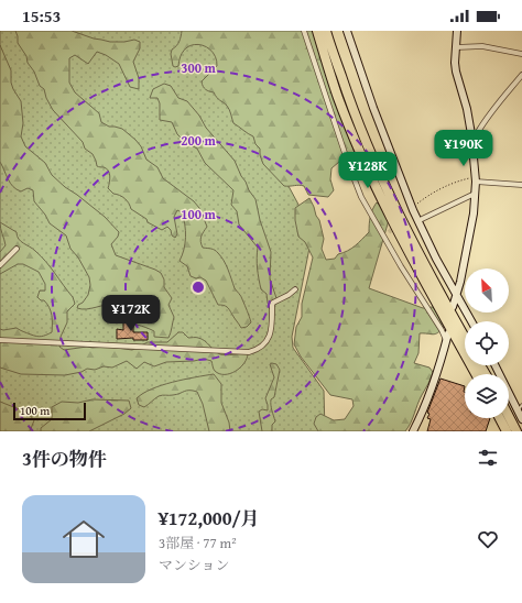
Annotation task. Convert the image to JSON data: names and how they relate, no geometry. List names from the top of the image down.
{
  "scale_bar": "100 m",
  "north": "top left",
  "page": {
    "status": "15:53",
    "price": ["¥190K", "¥128K", "¥172K"],
    "scale": "100 m",
    "heading": "3件の物件",
    "list": [
      {
        "name": "¥172,000/月",
        "note": "3部屋 · 77 m² · マンション"
      }
    ]
  },
  "rings": ["300 m", "200 m", "100 m"]
}
